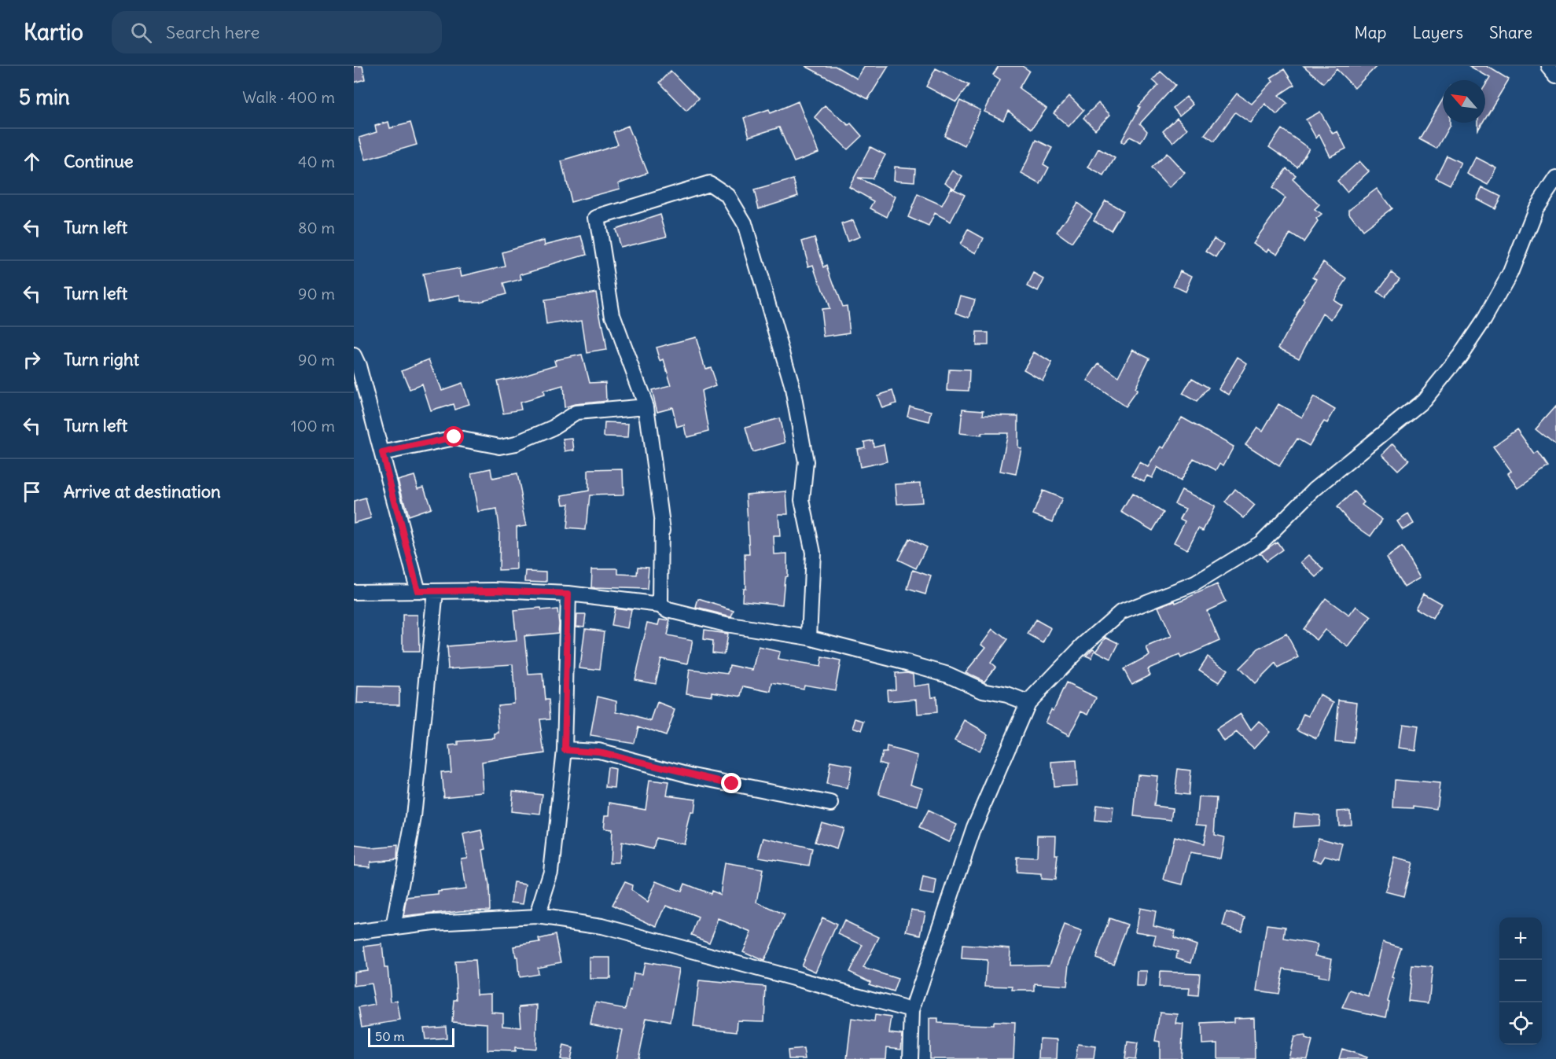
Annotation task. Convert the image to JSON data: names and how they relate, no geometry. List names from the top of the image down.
{
  "scale_bar": "50 m",
  "north": "top left",
  "page": {
    "header": "Kartio",
    "search": "Search here",
    "nav": ["Map", "Layers", "Share"],
    "heading": ["5 min", "Walk · 400 m"],
    "list": [
      ["Continue", "40 m"],
      ["Turn left", "80 m"],
      ["Turn left", "90 m"],
      ["Turn right", "90 m"],
      ["Turn left", "100 m"],
      "Arrive at destination"
    ],
    "map_buttons": ["+", "−"],
    "scale": "50 m"
  }
}
